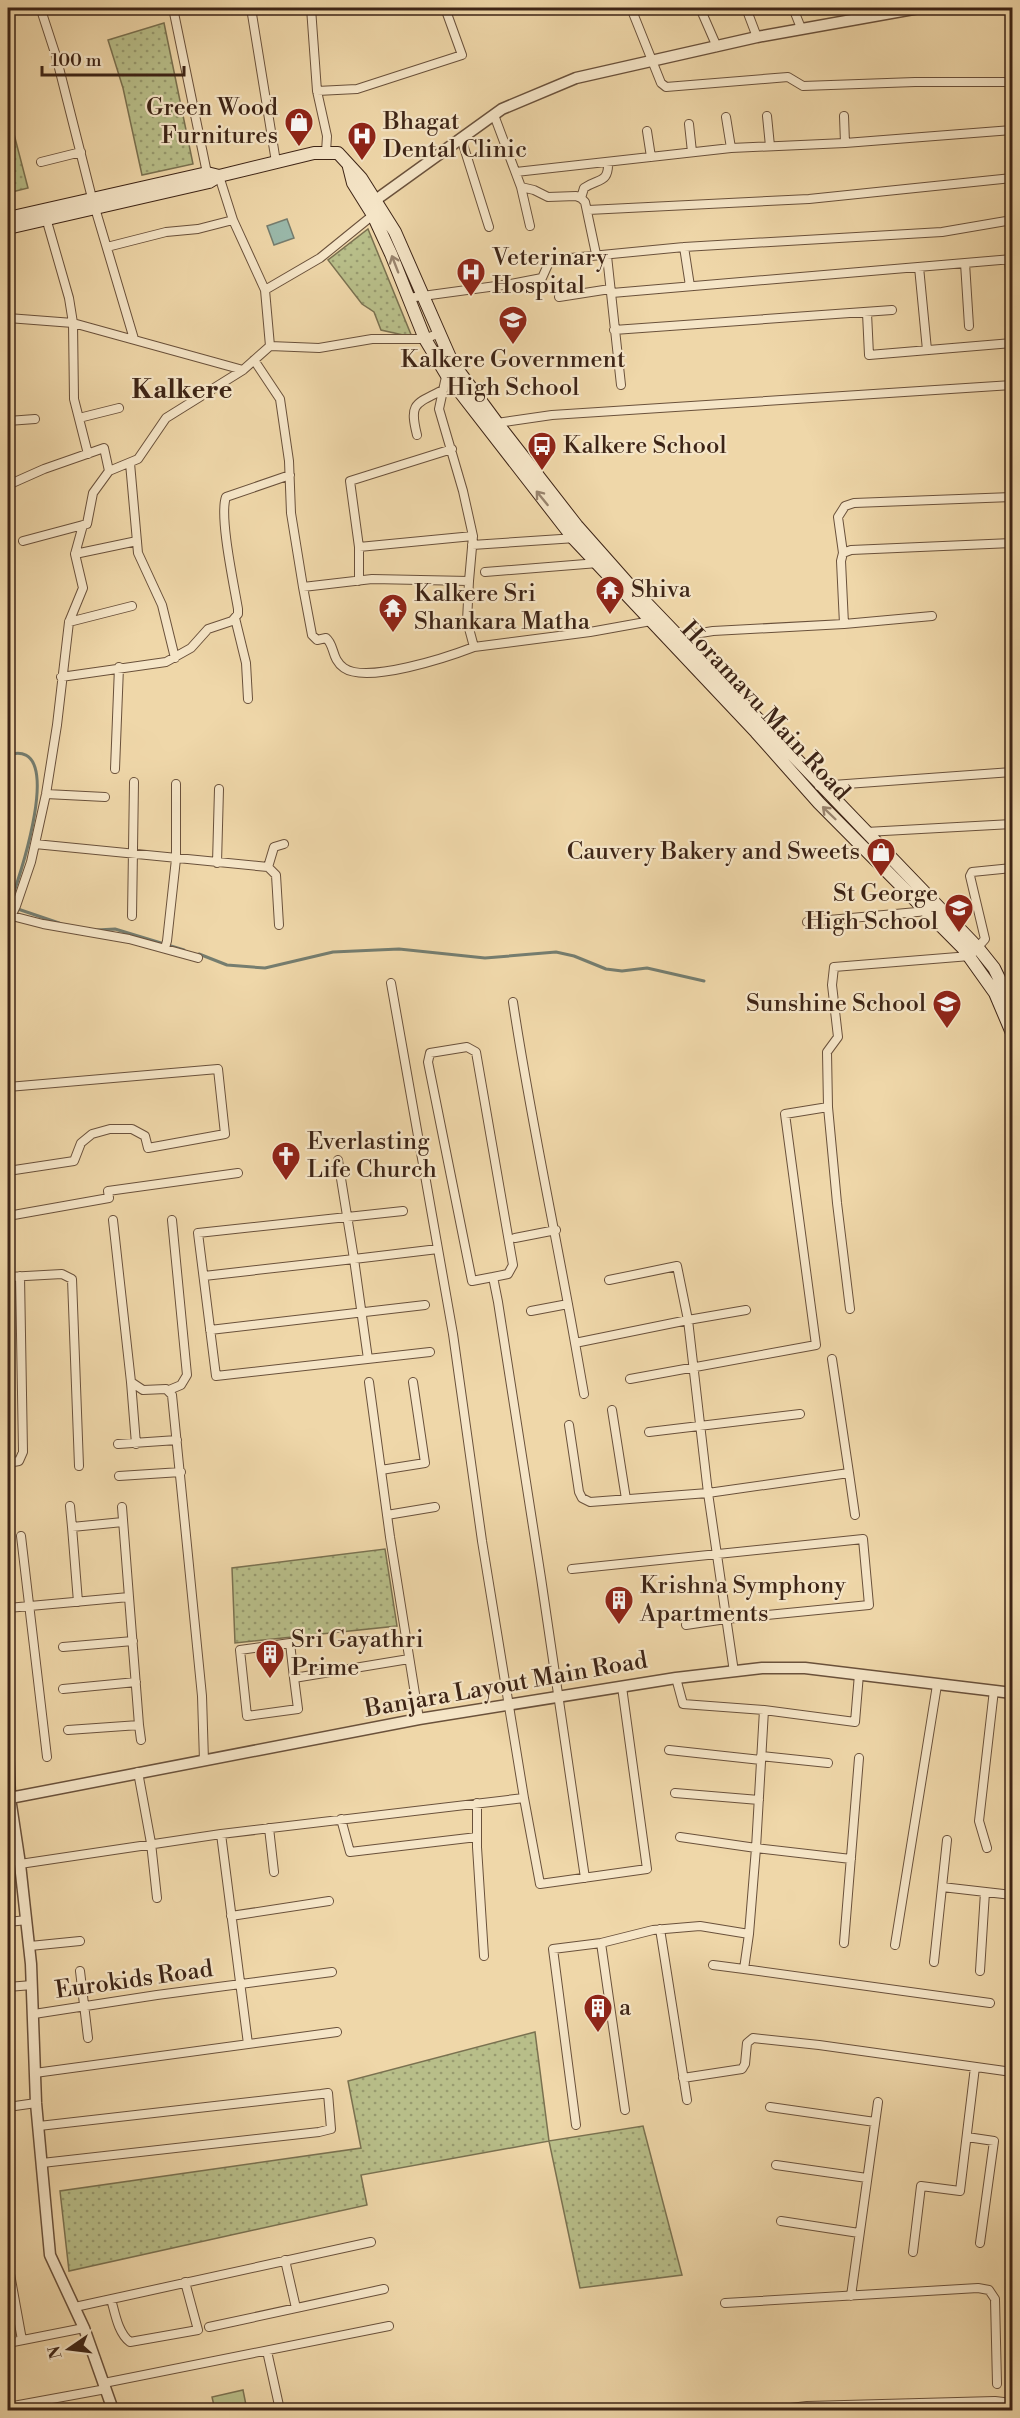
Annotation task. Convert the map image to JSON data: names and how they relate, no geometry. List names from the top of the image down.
{
  "streets": {
    "main road": ["Horamavu Main Road"],
    "street": ["Banjara Layout Main Road", "Eurokids Road"]
  },
  "districts": ["Kalkere"],
  "places": {
    "shop": ["Green Wood Furnitures", "Cauvery Bakery and Sweets"],
    "hospital": ["Bhagat Dental Clinic", "Veterinary Hospital"],
    "school or university": ["Kalkere Government High School", "St George High School", "Sunshine School"],
    "bus stop": ["Kalkere School"],
    "temple": ["Shiva", "Kalkere Sri Shankara Matha"],
    "church": ["Everlasting Life Church"],
    "building": ["Krishna Symphony Apartments", "Sri Gayathri Prime", "a"]
  },
  "scale_bar": "100 m",
  "north": "left"
}
